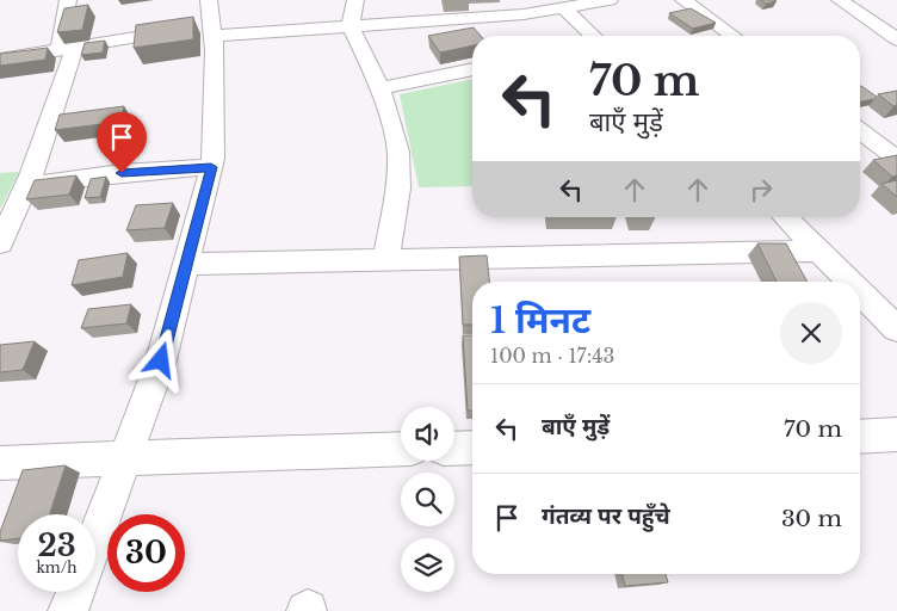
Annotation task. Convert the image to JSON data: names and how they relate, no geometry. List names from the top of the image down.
{
  "page": {
    "turn": ["70 m", "बाएँ मुड़ें"],
    "heading": ["1 मिनट", "100 m · 17:43"],
    "list": [
      {
        "name": "बाएँ मुड़ें",
        "value": "70 m"
      },
      {
        "name": "गंतव्य पर पहुँचे",
        "value": "30 m"
      }
    ],
    "speed": "23 km/h",
    "limit": "30"
  }
}
